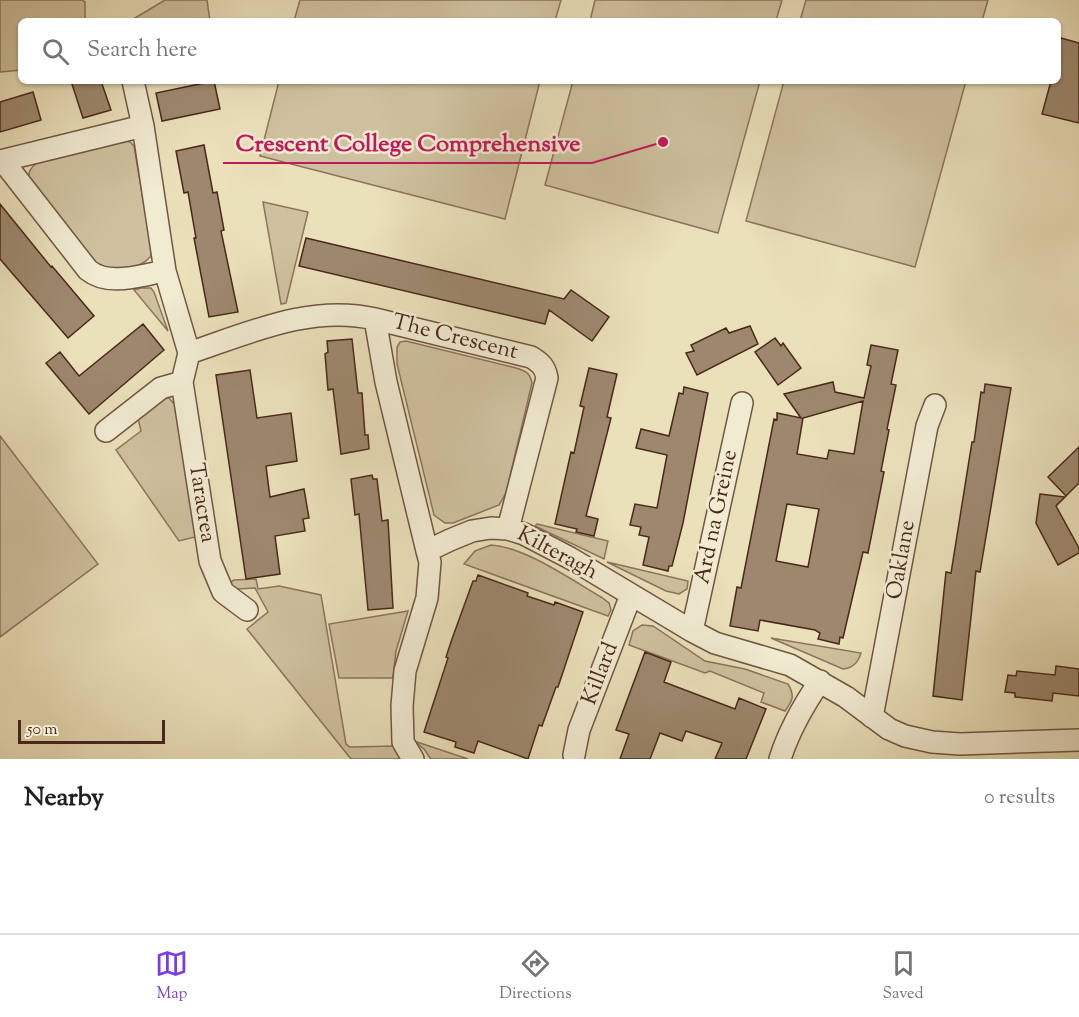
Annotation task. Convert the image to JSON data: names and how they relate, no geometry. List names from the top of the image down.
{
  "streets": {
    "street": [
      "The Crescent",
      "Taracrea",
      "Ard na Greine",
      "Kilteragh",
      "Oaklane",
      "Killard"
    ]
  },
  "crossings": [
    ["The Crescent", "Kilteragh"],
    ["Ard na Greine", "Kilteragh"],
    ["Kilteragh", "Oaklane"],
    ["Kilteragh", "Killard"]
  ],
  "places": ["Crescent College Comprehensive"],
  "scale_bar": "50 m",
  "page": {
    "search": "Search here",
    "scale": "50 m",
    "heading": ["Nearby", "0 results"],
    "nav": ["Map", "Directions", "Saved"]
  }
}
